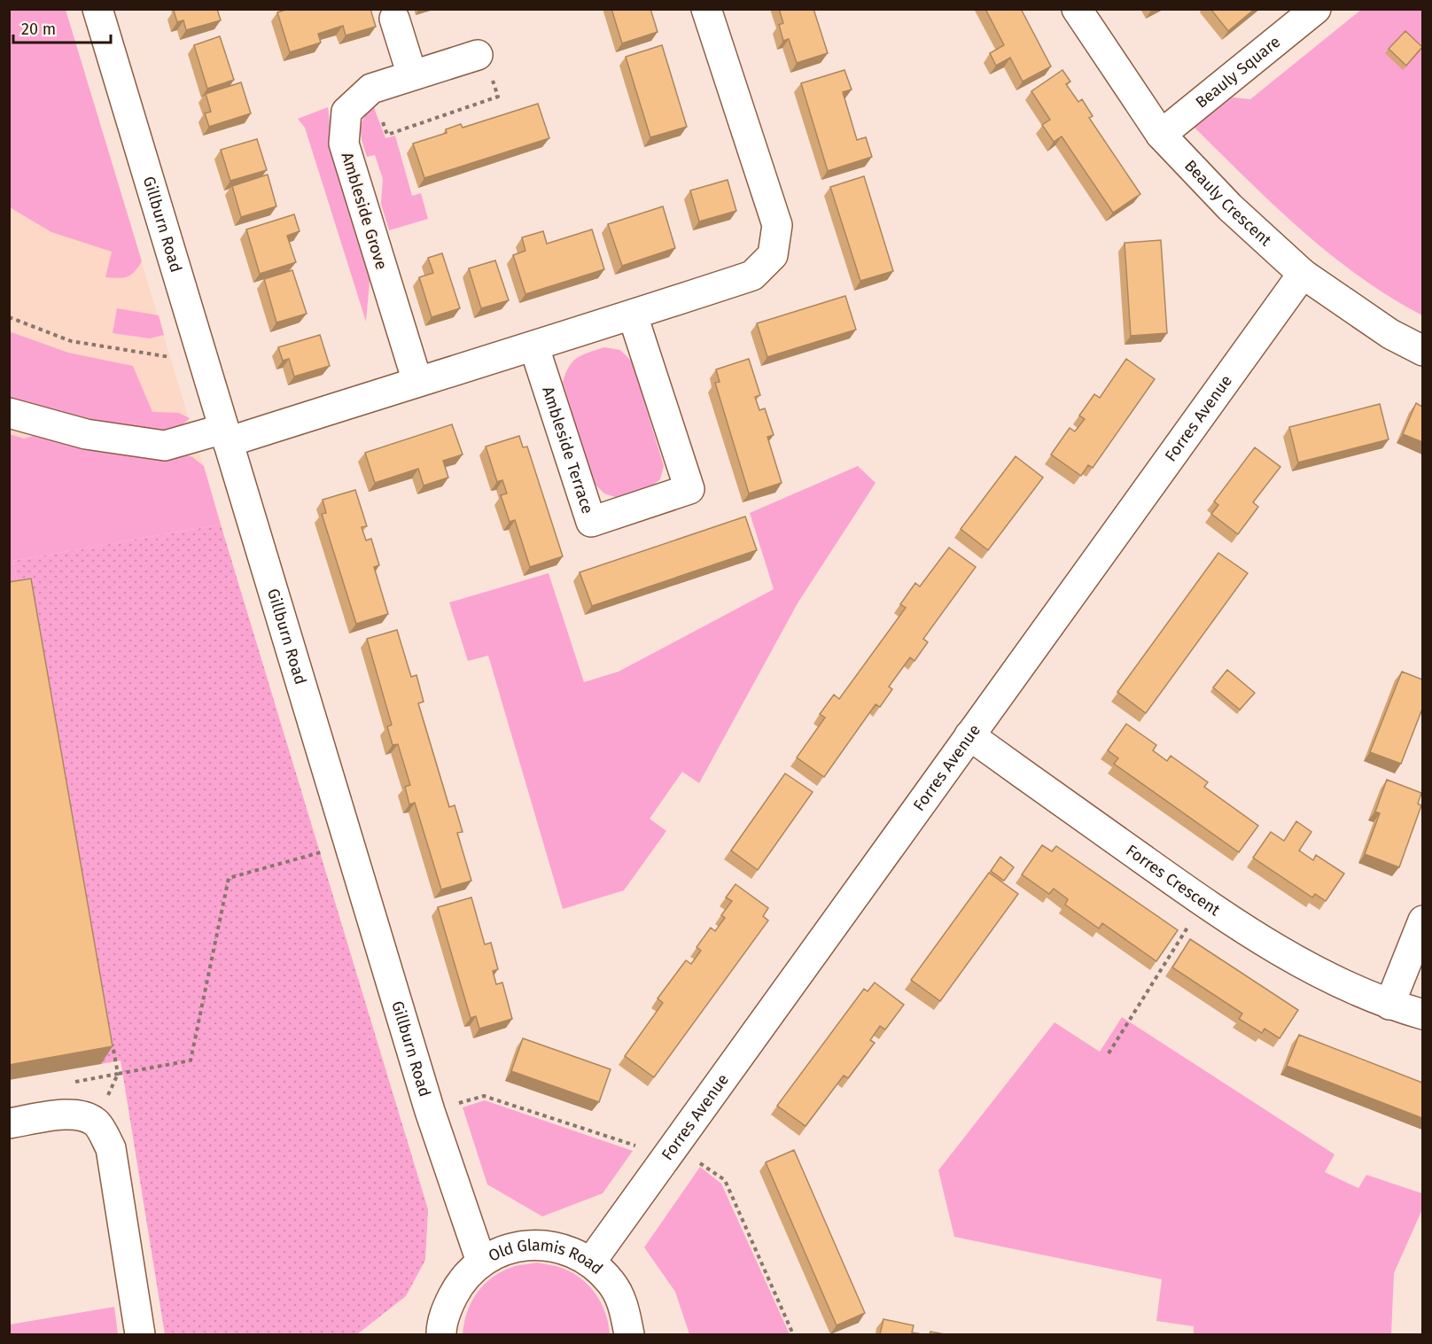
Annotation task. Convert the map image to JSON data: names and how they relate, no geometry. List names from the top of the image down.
{
  "streets": {
    "street": [
      "Beauly Square",
      "Beauly Crescent",
      "Ambleside Grove",
      "Gillburn Road",
      "Forres Avenue",
      "Ambleside Terrace",
      "Forres Crescent",
      "Old Glamis Road"
    ]
  },
  "crossings": [
    ["Beauly Square", "Beauly Crescent"],
    ["Beauly Crescent", "Forres Avenue"],
    ["Gillburn Road", "Old Glamis Road"],
    ["Forres Avenue", "Forres Crescent"],
    ["Forres Avenue", "Old Glamis Road"]
  ],
  "scale_bar": "20 m"
}
